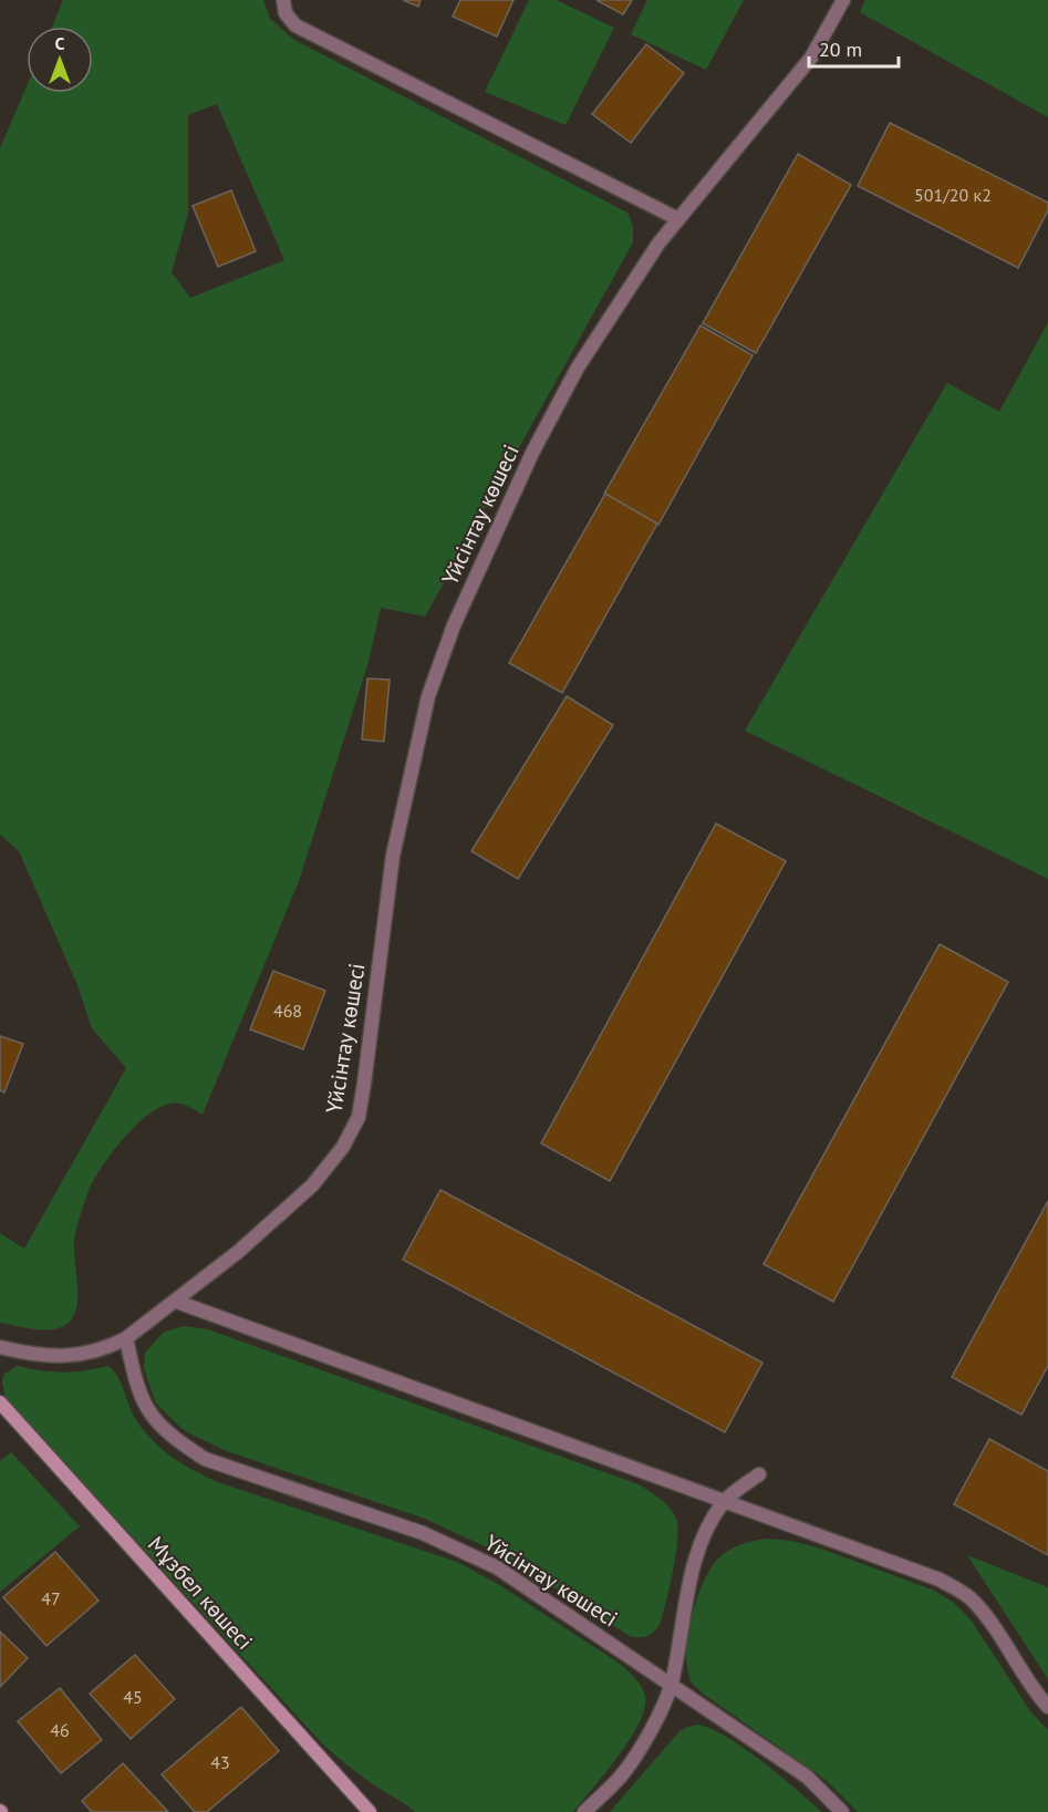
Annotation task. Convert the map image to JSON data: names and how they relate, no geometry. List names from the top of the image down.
{
  "streets": {
    "street": ["Үйсінтау көшесі", "Мұзбел көшесі"]
  },
  "house_numbers": [
    "501/20 к2",
    "468",
    "47",
    "45",
    "46",
    "43"
  ],
  "scale_bar": "20 m",
  "north": "top"
}
